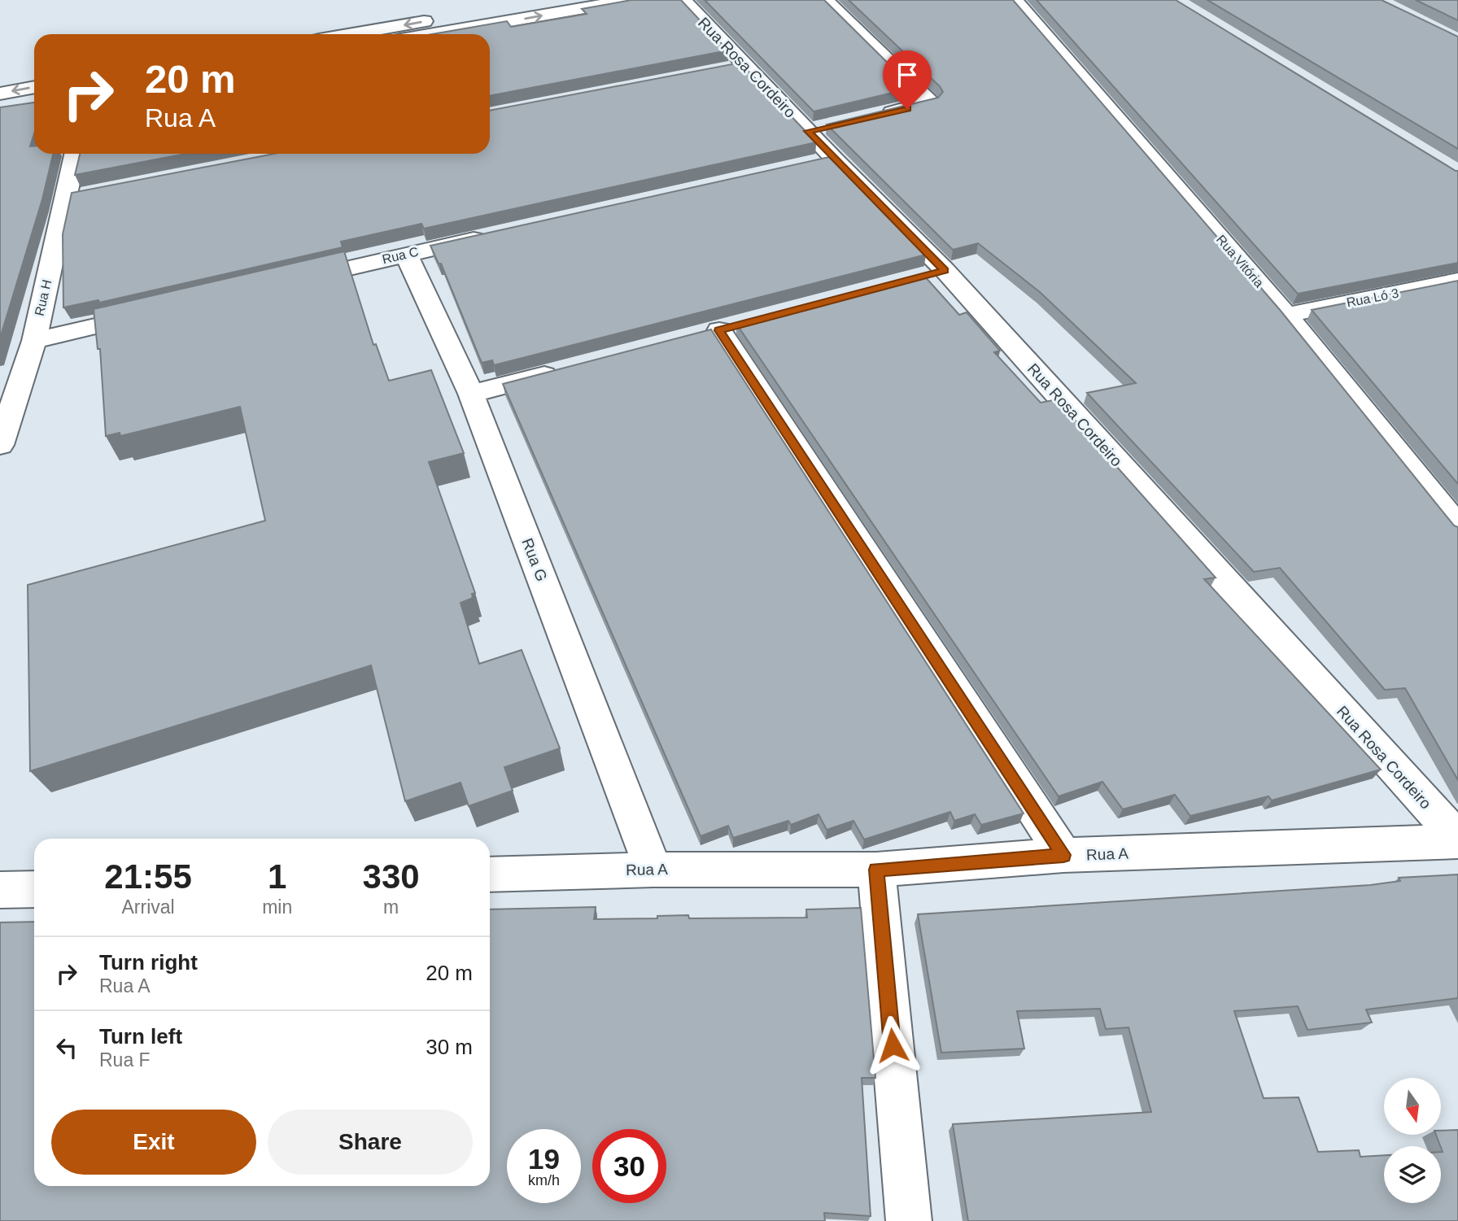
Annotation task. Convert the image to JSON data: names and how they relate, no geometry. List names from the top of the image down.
{
  "streets": {
    "street": [
      "Rua Rosa Cordeiro",
      "Rua C",
      "Rua Vitória",
      "Rua H",
      "Rua Ló 3",
      "Rua G",
      "Rua A"
    ]
  },
  "crossings": [
    ["Rua Rosa Cordeiro", "Rua A"],
    ["Rua C", "Rua G"],
    ["Rua Vitória", "Rua Ló 3"],
    ["Rua G", "Rua A"]
  ],
  "north": "bottom",
  "page": {
    "turn": ["20 m", "Rua A"],
    "eta": [
      "21:55",
      "Arrival",
      "1",
      "min",
      "330",
      "m"
    ],
    "list": [
      {
        "name": "Turn right",
        "note": "Rua A",
        "value": "20 m"
      },
      {
        "name": "Turn left",
        "note": "Rua F",
        "value": "30 m"
      }
    ],
    "buttons": ["Exit", "Share"],
    "speed": "19 km/h",
    "limit": "30"
  }
}
